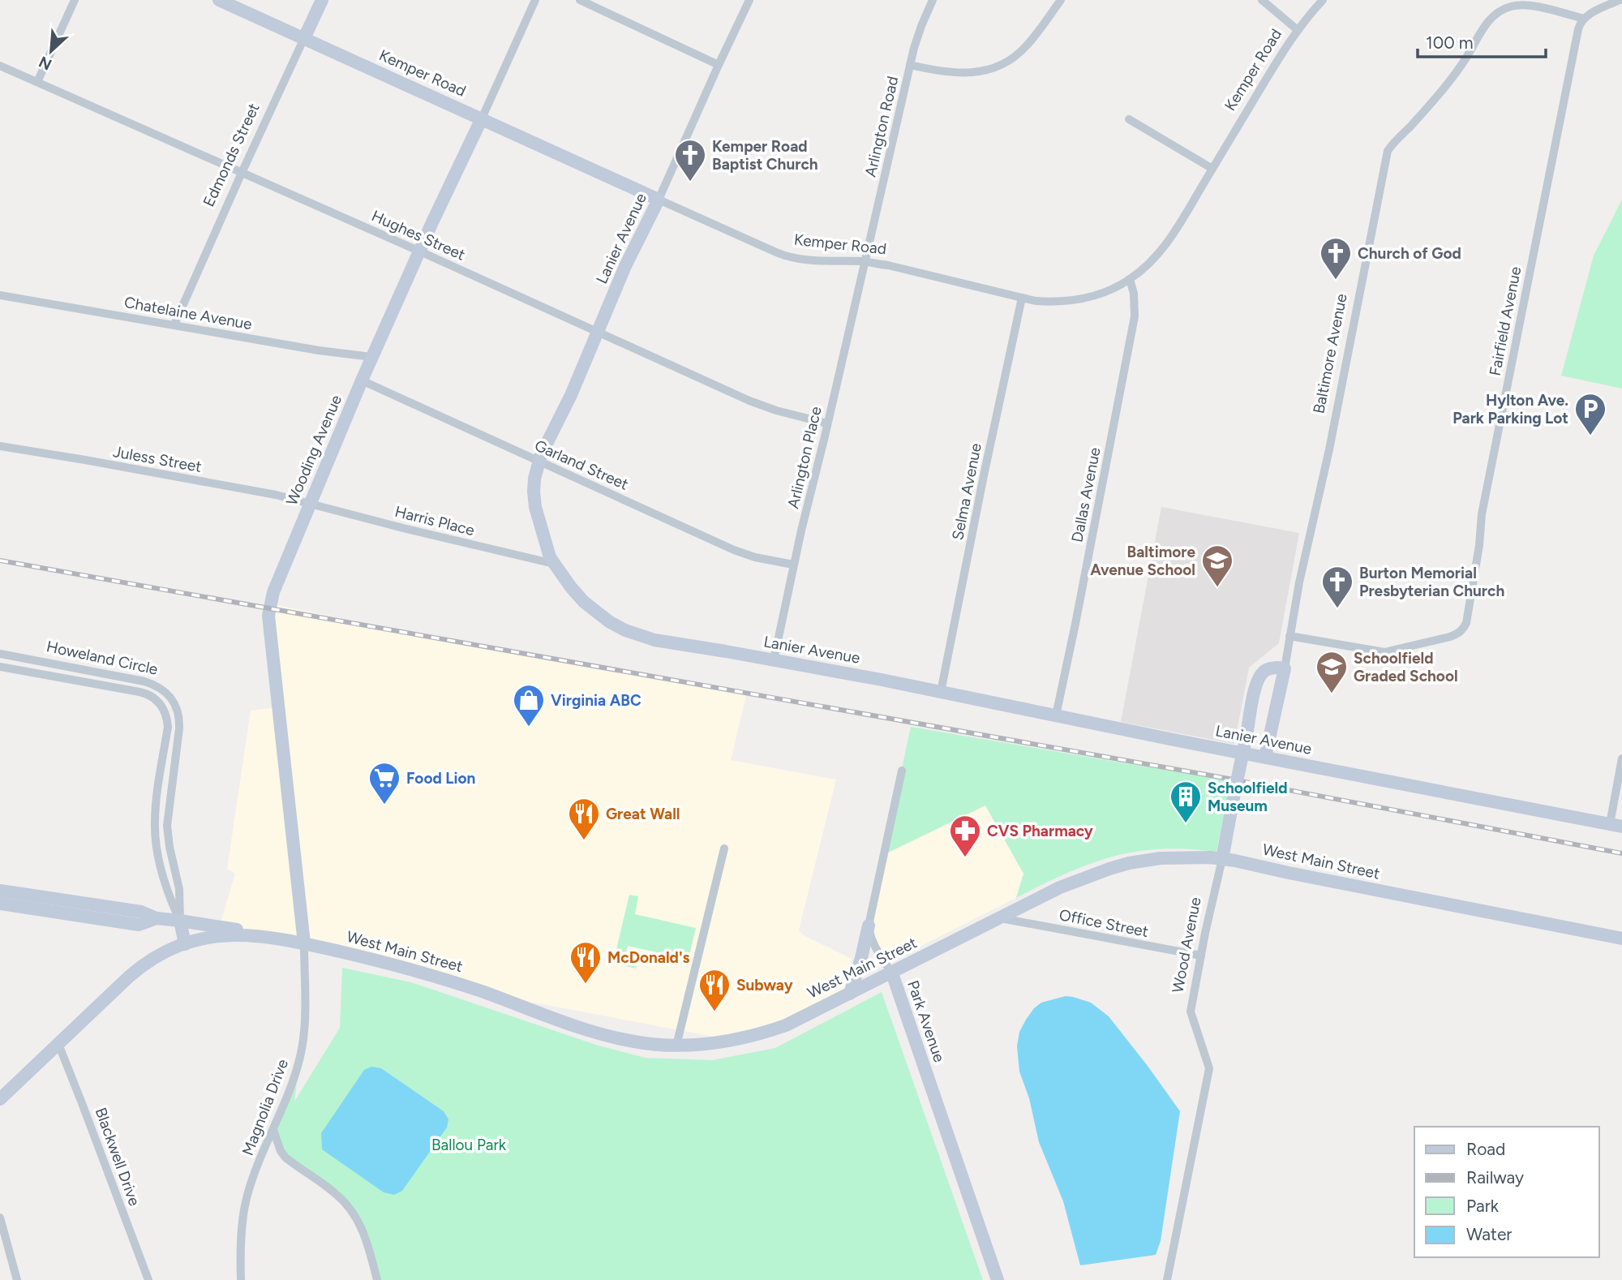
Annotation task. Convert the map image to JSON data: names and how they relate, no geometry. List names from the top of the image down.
{
  "streets": {
    "street": [
      "Kemper Road",
      "Arlington Road",
      "Edmonds Street",
      "Hughes Street",
      "Lanier Avenue",
      "Chatelaine Avenue",
      "Fairfield Avenue",
      "Baltimore Avenue",
      "Wooding Avenue",
      "Arlington Place",
      "Juless Street",
      "Garland Street",
      "Selma Avenue",
      "Dallas Avenue",
      "Harris Place",
      "Howeland Circle",
      "West Main Street",
      "Office Street",
      "Wood Avenue",
      "Park Avenue",
      "Magnolia Drive",
      "Blackwell Drive"
    ]
  },
  "crossings": [
    ["Kemper Road", "Arlington Road"],
    ["Kemper Road", "Edmonds Street"],
    ["Kemper Road", "Lanier Avenue"],
    ["Kemper Road", "Wooding Avenue"],
    ["Kemper Road", "Arlington Place"],
    ["Kemper Road", "Selma Avenue"],
    ["Kemper Road", "Dallas Avenue"],
    ["Arlington Road", "Arlington Place"],
    ["Edmonds Street", "Hughes Street"],
    ["Edmonds Street", "Chatelaine Avenue"],
    ["Hughes Street", "Lanier Avenue"],
    ["Hughes Street", "Wooding Avenue"],
    ["Hughes Street", "Arlington Place"],
    ["Lanier Avenue", "Baltimore Avenue"],
    ["Lanier Avenue", "Arlington Place"],
    ["Lanier Avenue", "Garland Street"],
    ["Lanier Avenue", "Selma Avenue"],
    ["Lanier Avenue", "Dallas Avenue"],
    ["Lanier Avenue", "Harris Place"],
    ["Chatelaine Avenue", "Wooding Avenue"],
    ["Fairfield Avenue", "Baltimore Avenue"],
    ["Baltimore Avenue", "Wood Avenue"],
    ["Wooding Avenue", "Juless Street"],
    ["Wooding Avenue", "Garland Street"],
    ["Wooding Avenue", "Harris Place"],
    ["Wooding Avenue", "West Main Street"],
    ["Wooding Avenue", "Magnolia Drive"],
    ["Arlington Place", "Garland Street"],
    ["Juless Street", "Harris Place"],
    ["Howeland Circle", "West Main Street"],
    ["West Main Street", "Office Street"],
    ["West Main Street", "Wood Avenue"],
    ["West Main Street", "Park Avenue"],
    ["West Main Street", "Magnolia Drive"],
    ["West Main Street", "Blackwell Drive"],
    ["Office Street", "Wood Avenue"]
  ],
  "parks": ["Ballou Park"],
  "places": {
    "church": ["Kemper Road Baptist Church", "Church of God", "Burton Memorial Presbyterian Church"],
    "parking": ["Hylton Ave. Park Parking Lot"],
    "school or university": ["Baltimore Avenue School", "Schoolfield Graded School"],
    "shop": ["Virginia ABC"],
    "supermarket": ["Food Lion"],
    "building": ["Schoolfield Museum"],
    "restaurant": ["Great Wall", "McDonald's", "Subway"],
    "pharmacy": ["CVS Pharmacy"]
  },
  "legend": [
    "Road",
    "Railway",
    "Park",
    "Water"
  ],
  "scale_bar": "100 m",
  "north": "bottom left"
}
